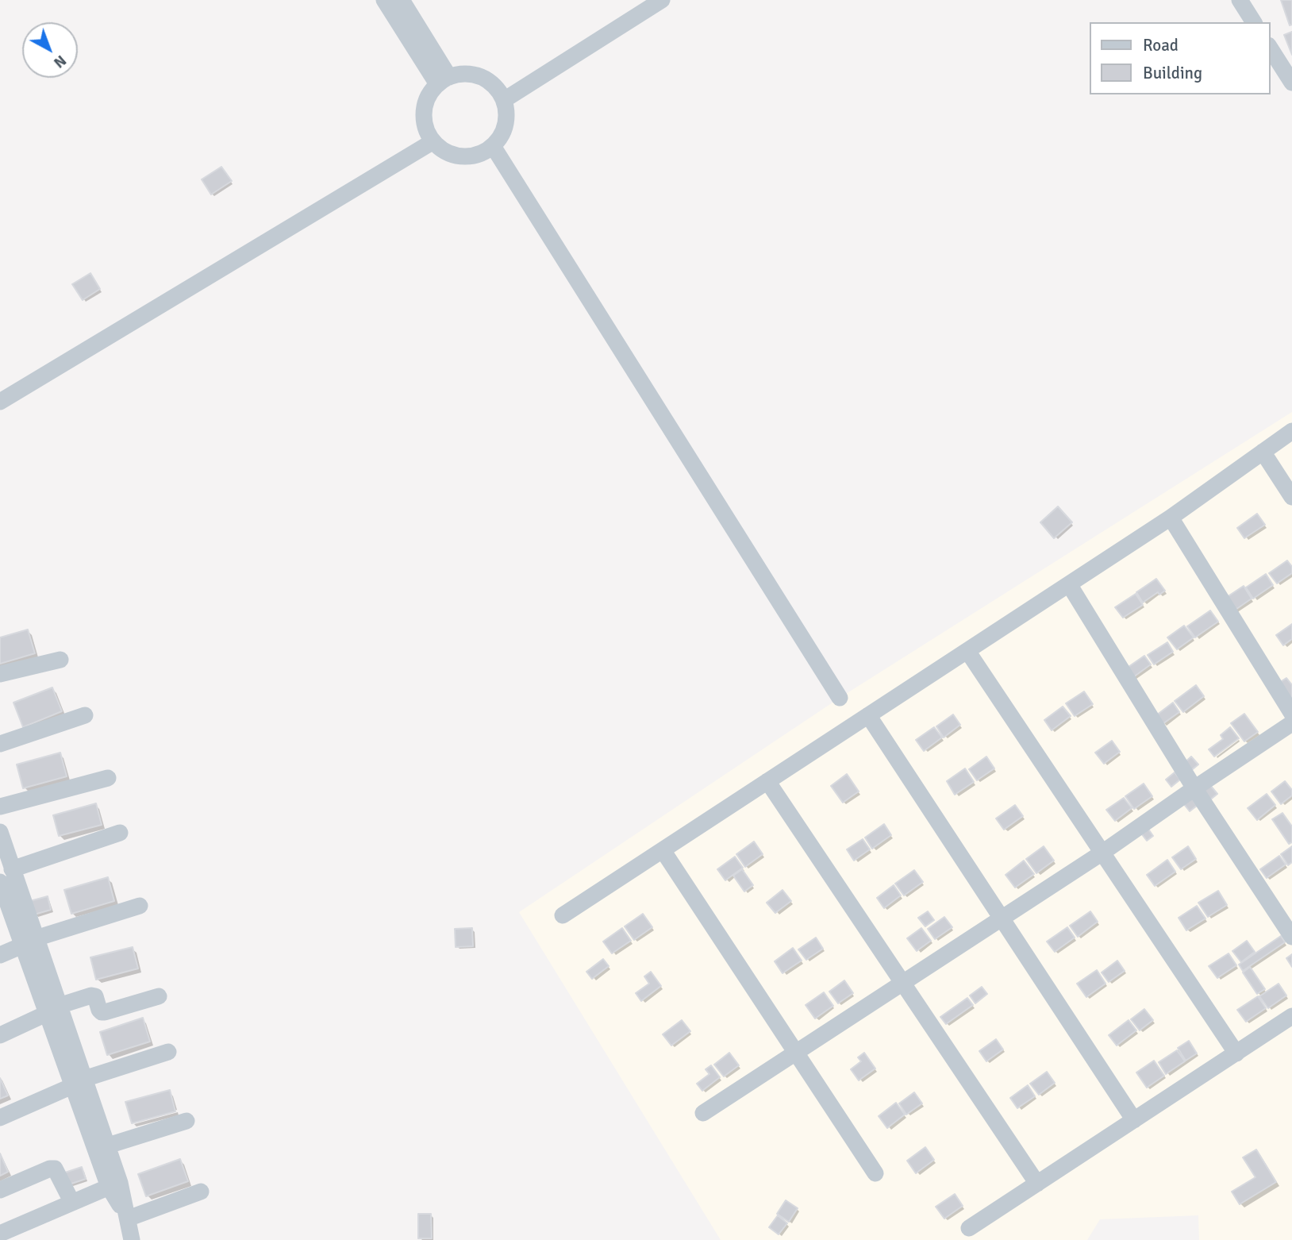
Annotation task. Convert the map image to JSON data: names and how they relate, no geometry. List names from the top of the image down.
{
  "legend": ["Road", "Building"],
  "north": "bottom right"
}
